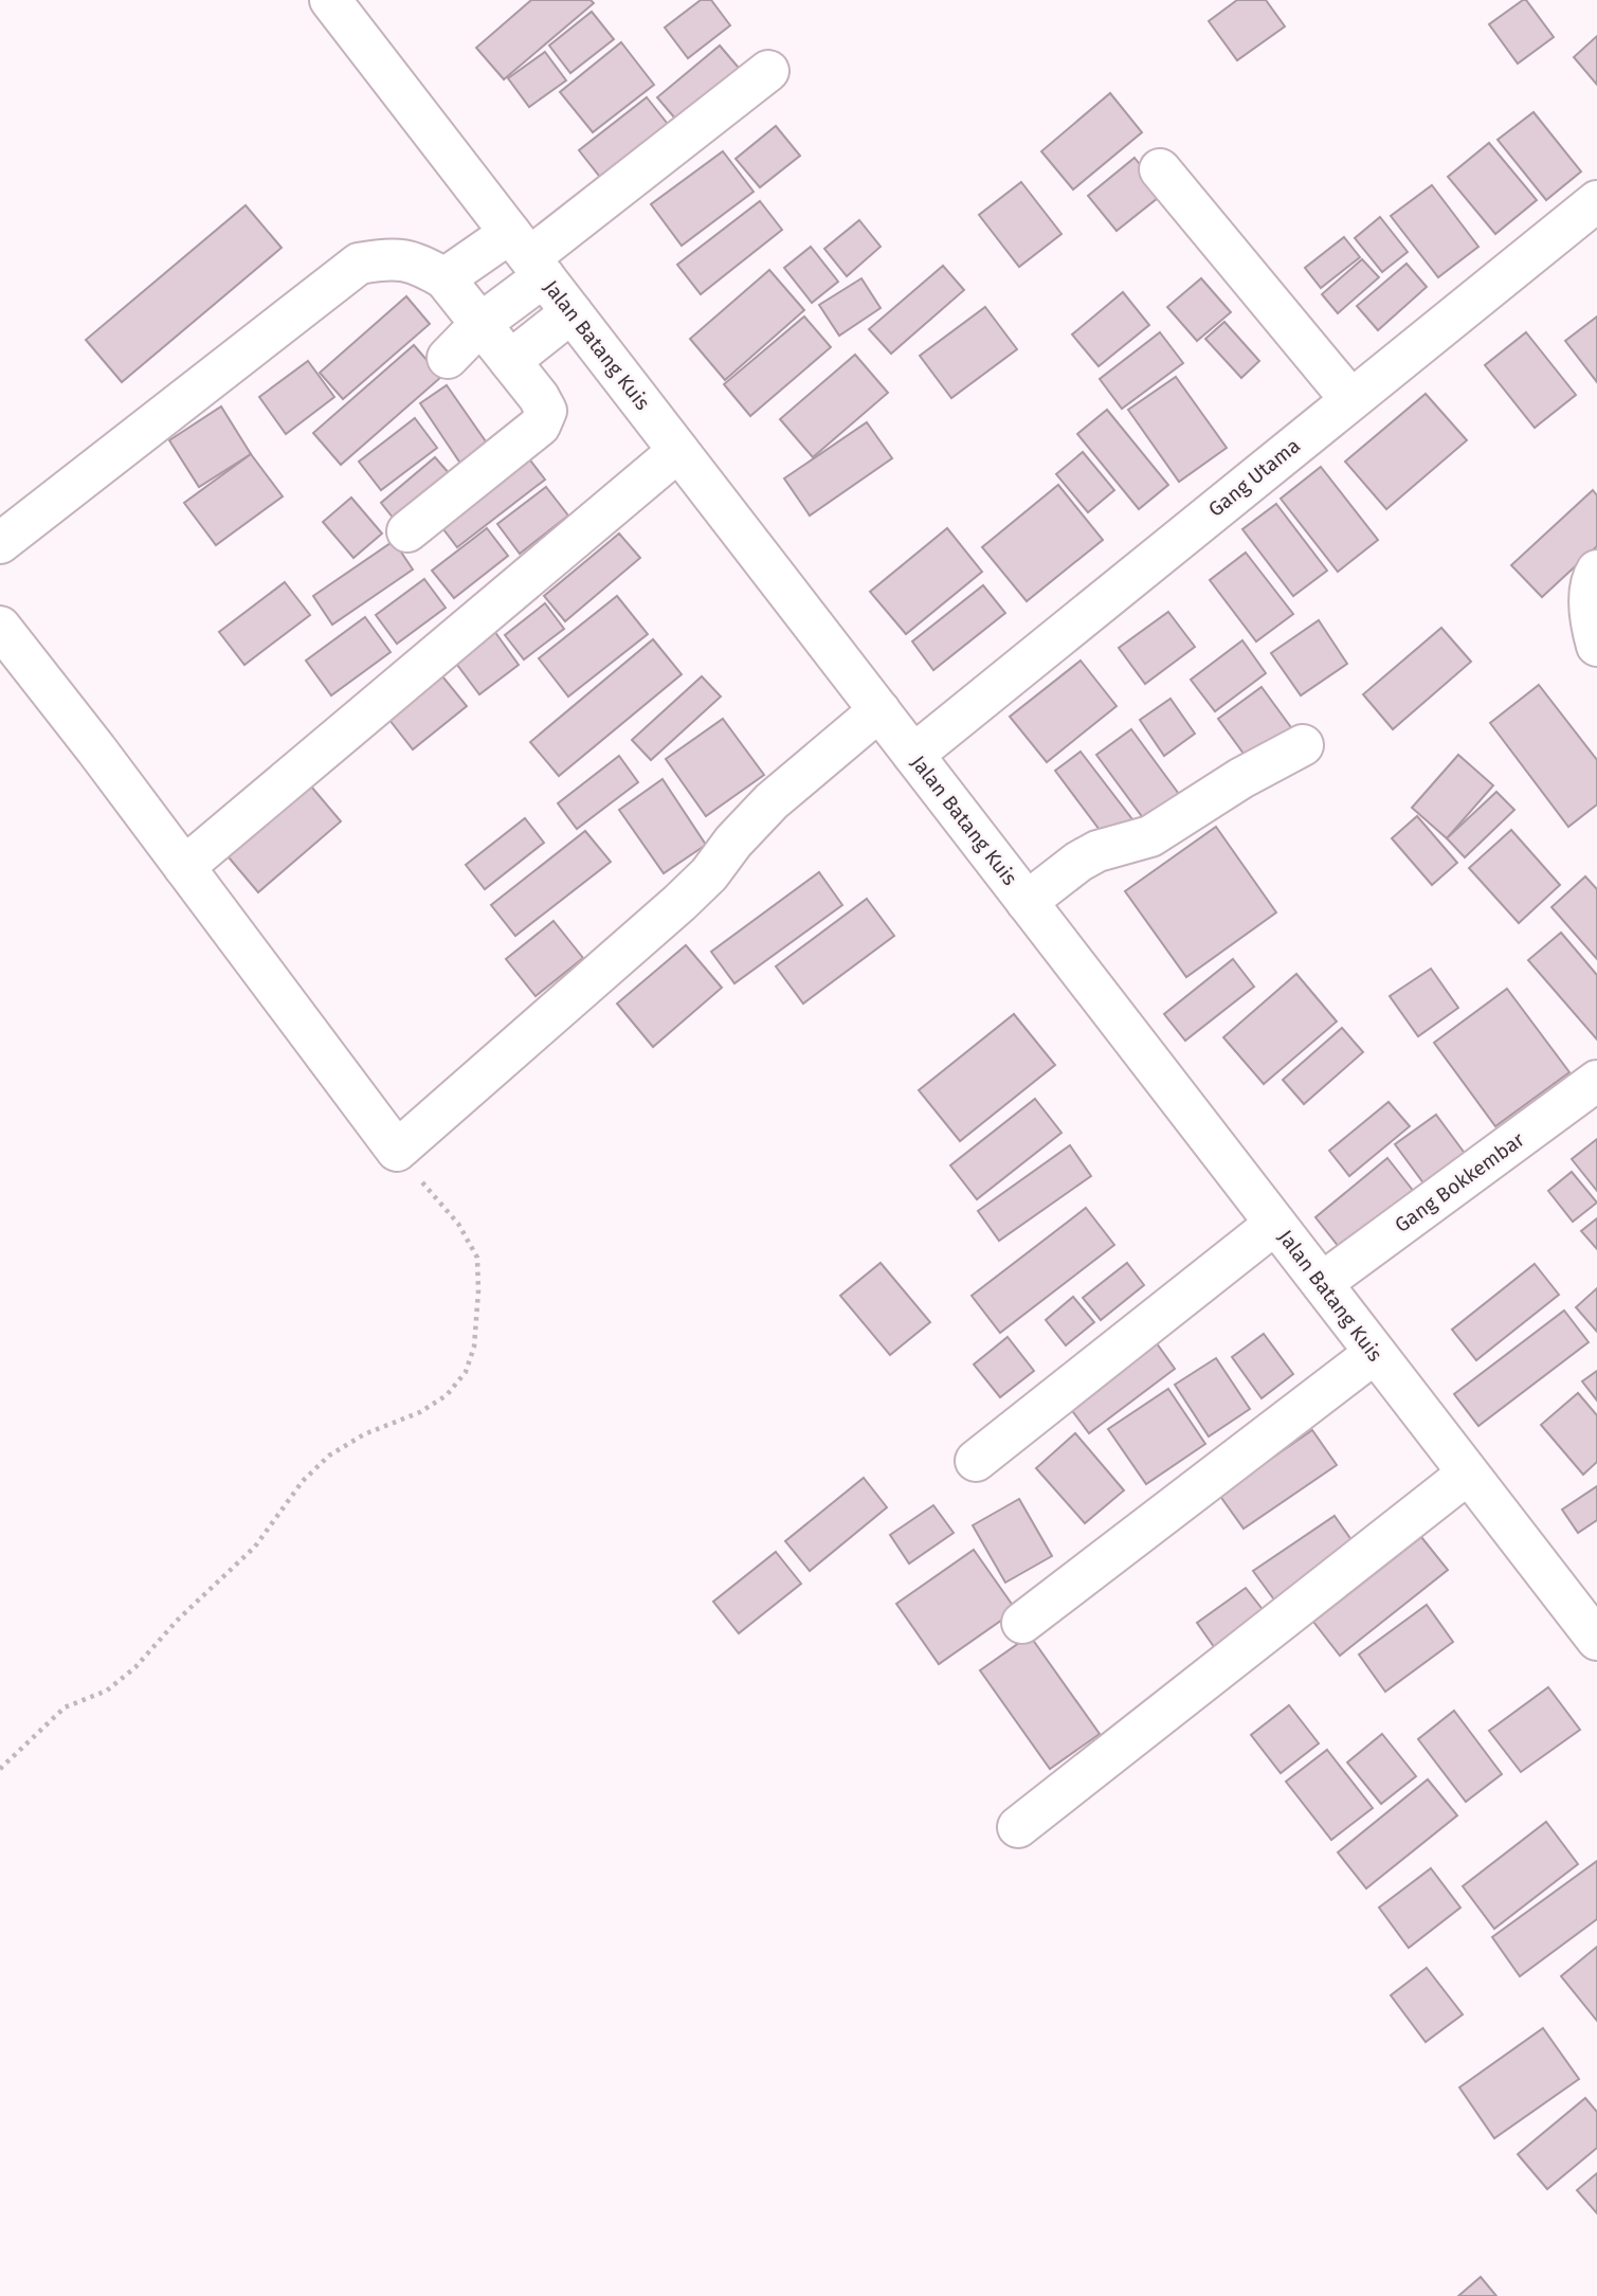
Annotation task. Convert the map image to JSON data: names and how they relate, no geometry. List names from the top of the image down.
{
  "streets": {
    "street": ["Jalan Batang Kuis", "Gang Utama", "Gang Bokkembar"]
  },
  "crossings": [
    ["Jalan Batang Kuis", "Gang Utama"],
    ["Jalan Batang Kuis", "Gang Bokkembar"]
  ]
}
